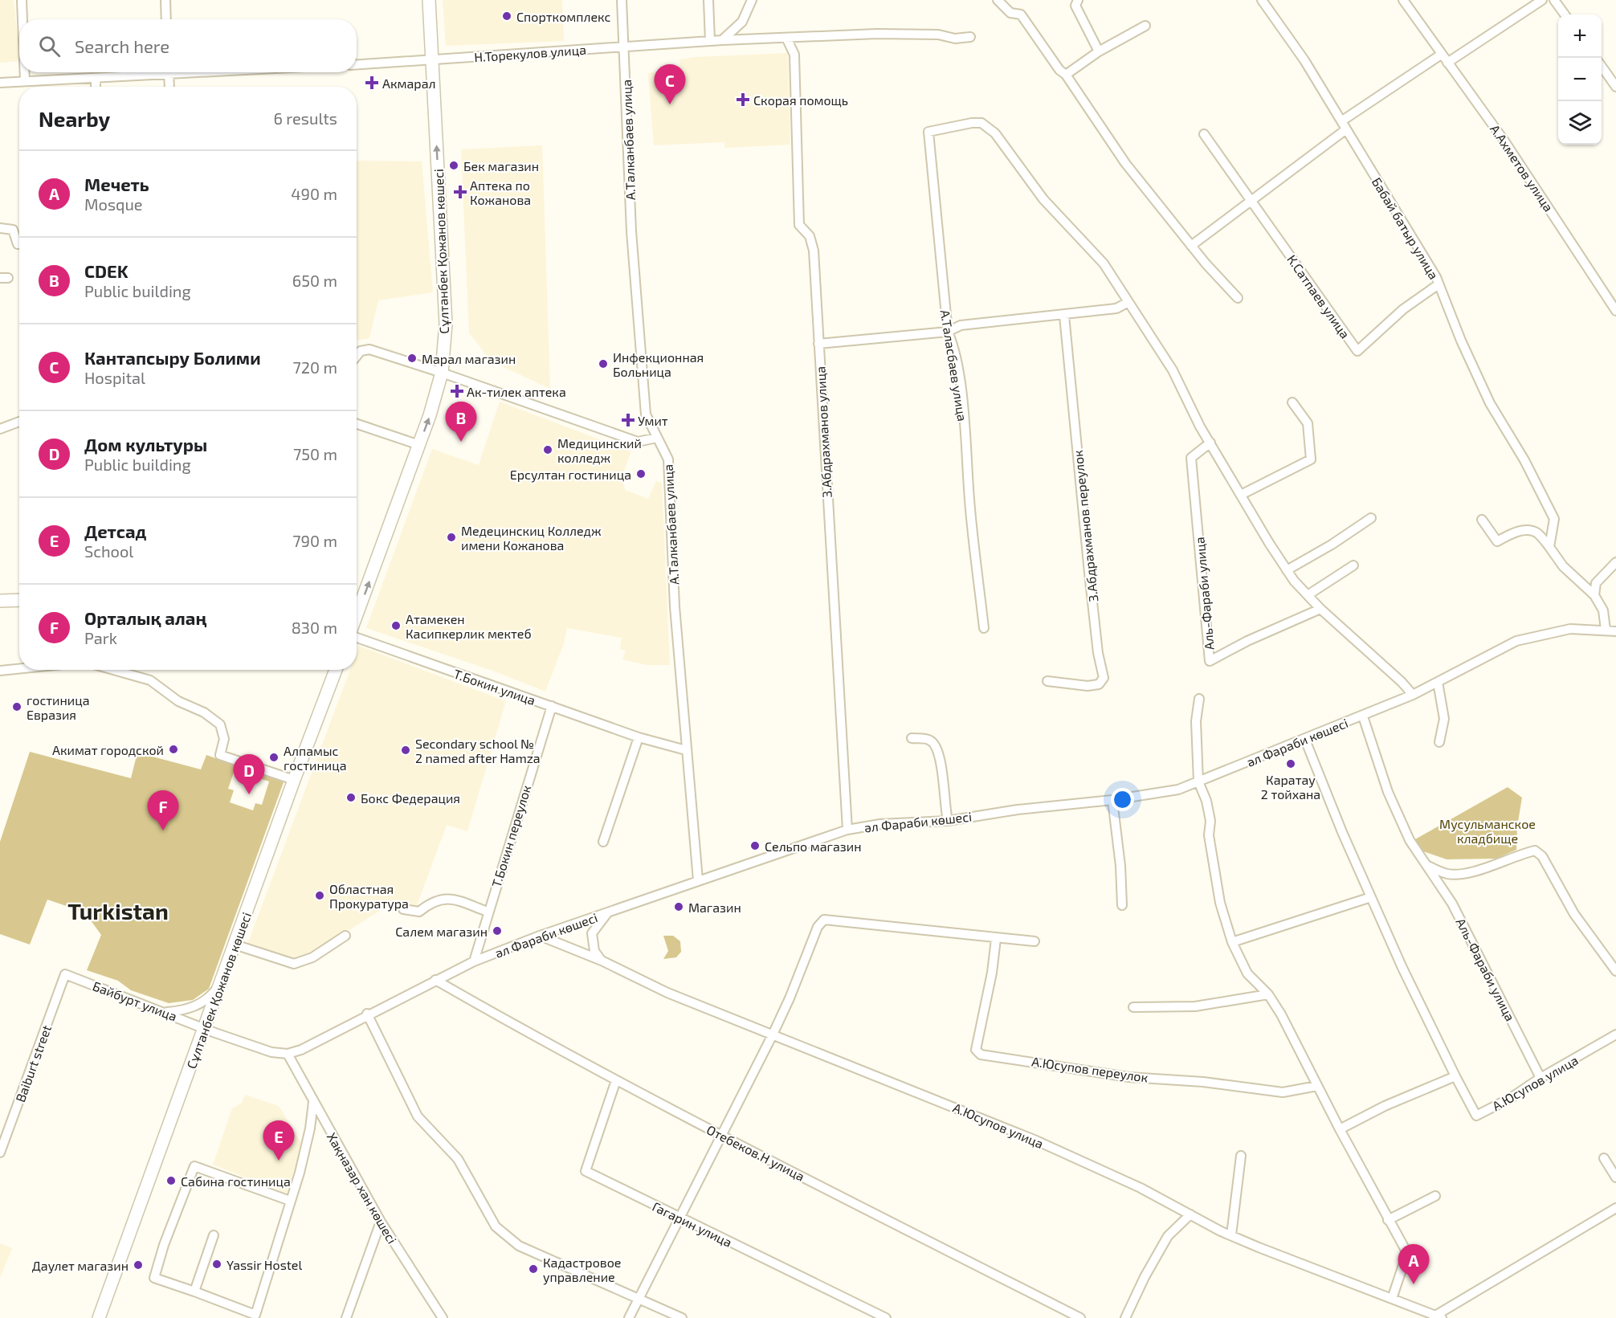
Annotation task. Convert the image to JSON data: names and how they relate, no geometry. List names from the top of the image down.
{
  "streets": {
    "main road": ["Сұлтанбек Қожанов көшесі"],
    "street": [
      "Н.Торекулов улица",
      "А.Талканбаев улица",
      "А.Ахметов улица",
      "Бабай батыр улица",
      "К.Сатпаев улица",
      "А.Таласбаев улица",
      "З.Абдрахманов улица",
      "З.Абдрахманов переулок",
      "Аль-Фараби улица",
      "Т.Бокин улица",
      "әл Фараби көшесі",
      "Т.Бокин переулок",
      "Байбурт улица",
      "Baiburt street",
      "А.Юсупов переулок",
      "А.Юсупов улица",
      "Отебеков.Н улица",
      "Хақназар хан көшесі",
      "Гагарин улица"
    ]
  },
  "crossings": [
    ["Н.Торекулов улица", "А.Талканбаев улица"],
    ["Н.Торекулов улица", "Сұлтанбек Қожанов көшесі"],
    ["Н.Торекулов улица", "З.Абдрахманов улица"],
    ["А.Талканбаев улица", "Т.Бокин улица"],
    ["А.Талканбаев улица", "әл Фараби көшесі"],
    ["Бабай батыр улица", "К.Сатпаев улица"],
    ["Сұлтанбек Қожанов көшесі", "Байбурт улица"],
    ["З.Абдрахманов улица", "әл Фараби көшесі"],
    ["Аль-Фараби улица", "әл Фараби көшесі"],
    ["Аль-Фараби улица", "А.Юсупов улица"],
    ["Т.Бокин улица", "Т.Бокин переулок"],
    ["әл Фараби көшесі", "А.Юсупов улица"],
    ["әл Фараби көшесі", "Отебеков.Н улица"],
    ["әл Фараби көшесі", "Хақназар хан көшесі"],
    ["Байбурт улица", "Baiburt street"],
    ["Отебеков.Н улица", "Гагарин улица"]
  ],
  "one_way": ["Сұлтанбек Қожанов көшесі"],
  "districts": ["Turkistan"],
  "parks": ["Мусульманское кладбище"],
  "places": {
    "other": [
      "Спорткомплекс",
      "Бек магазин",
      "Марал магазин",
      "Инфекционная Больница",
      "Медицинский колледж",
      "Ерсултан гостиница",
      "Медецинскиц Колледж имени Кожанова",
      "Атамекен Касипкерлик мектеб",
      "гостиница Евразия",
      "Акимат городской",
      "Secondary school № 2 named after Hamza",
      "Алпамыс гостиница",
      "Каратау 2 тойхана",
      "Бокс Федерация",
      "Сельпо магазин",
      "Областная Прокуратура",
      "Магазин",
      "Салем магазин",
      "Сабина гостиница",
      "Yassir Hostel",
      "Даулет магазин",
      "Кадастровое управление"
    ],
    "health": [
      "Акмарал",
      "Скорая помощь",
      "Аптека по Кожанова",
      "Ак-тилек аптека",
      "Умит"
    ]
  },
  "page": {
    "map_buttons": ["+", "−"],
    "search": "Search here",
    "pins": [
      "C",
      "B",
      "D",
      "F",
      "E",
      "A"
    ],
    "heading": ["Nearby", "6 results"],
    "list": [
      {
        "mark": "A",
        "name": "Мечеть",
        "note": "Mosque",
        "value": "490 m"
      },
      {
        "mark": "B",
        "name": "CDEK",
        "note": "Public building",
        "value": "650 m"
      },
      {
        "mark": "C",
        "name": "Кантапсыру Болими",
        "note": "Hospital",
        "value": "720 m"
      },
      {
        "mark": "D",
        "name": "Дом культуры",
        "note": "Public building",
        "value": "750 m"
      },
      {
        "mark": "E",
        "name": "Детсад",
        "note": "School",
        "value": "790 m"
      },
      {
        "mark": "F",
        "name": "Орталық алаң",
        "note": "Park",
        "value": "830 m"
      }
    ]
  }
}
